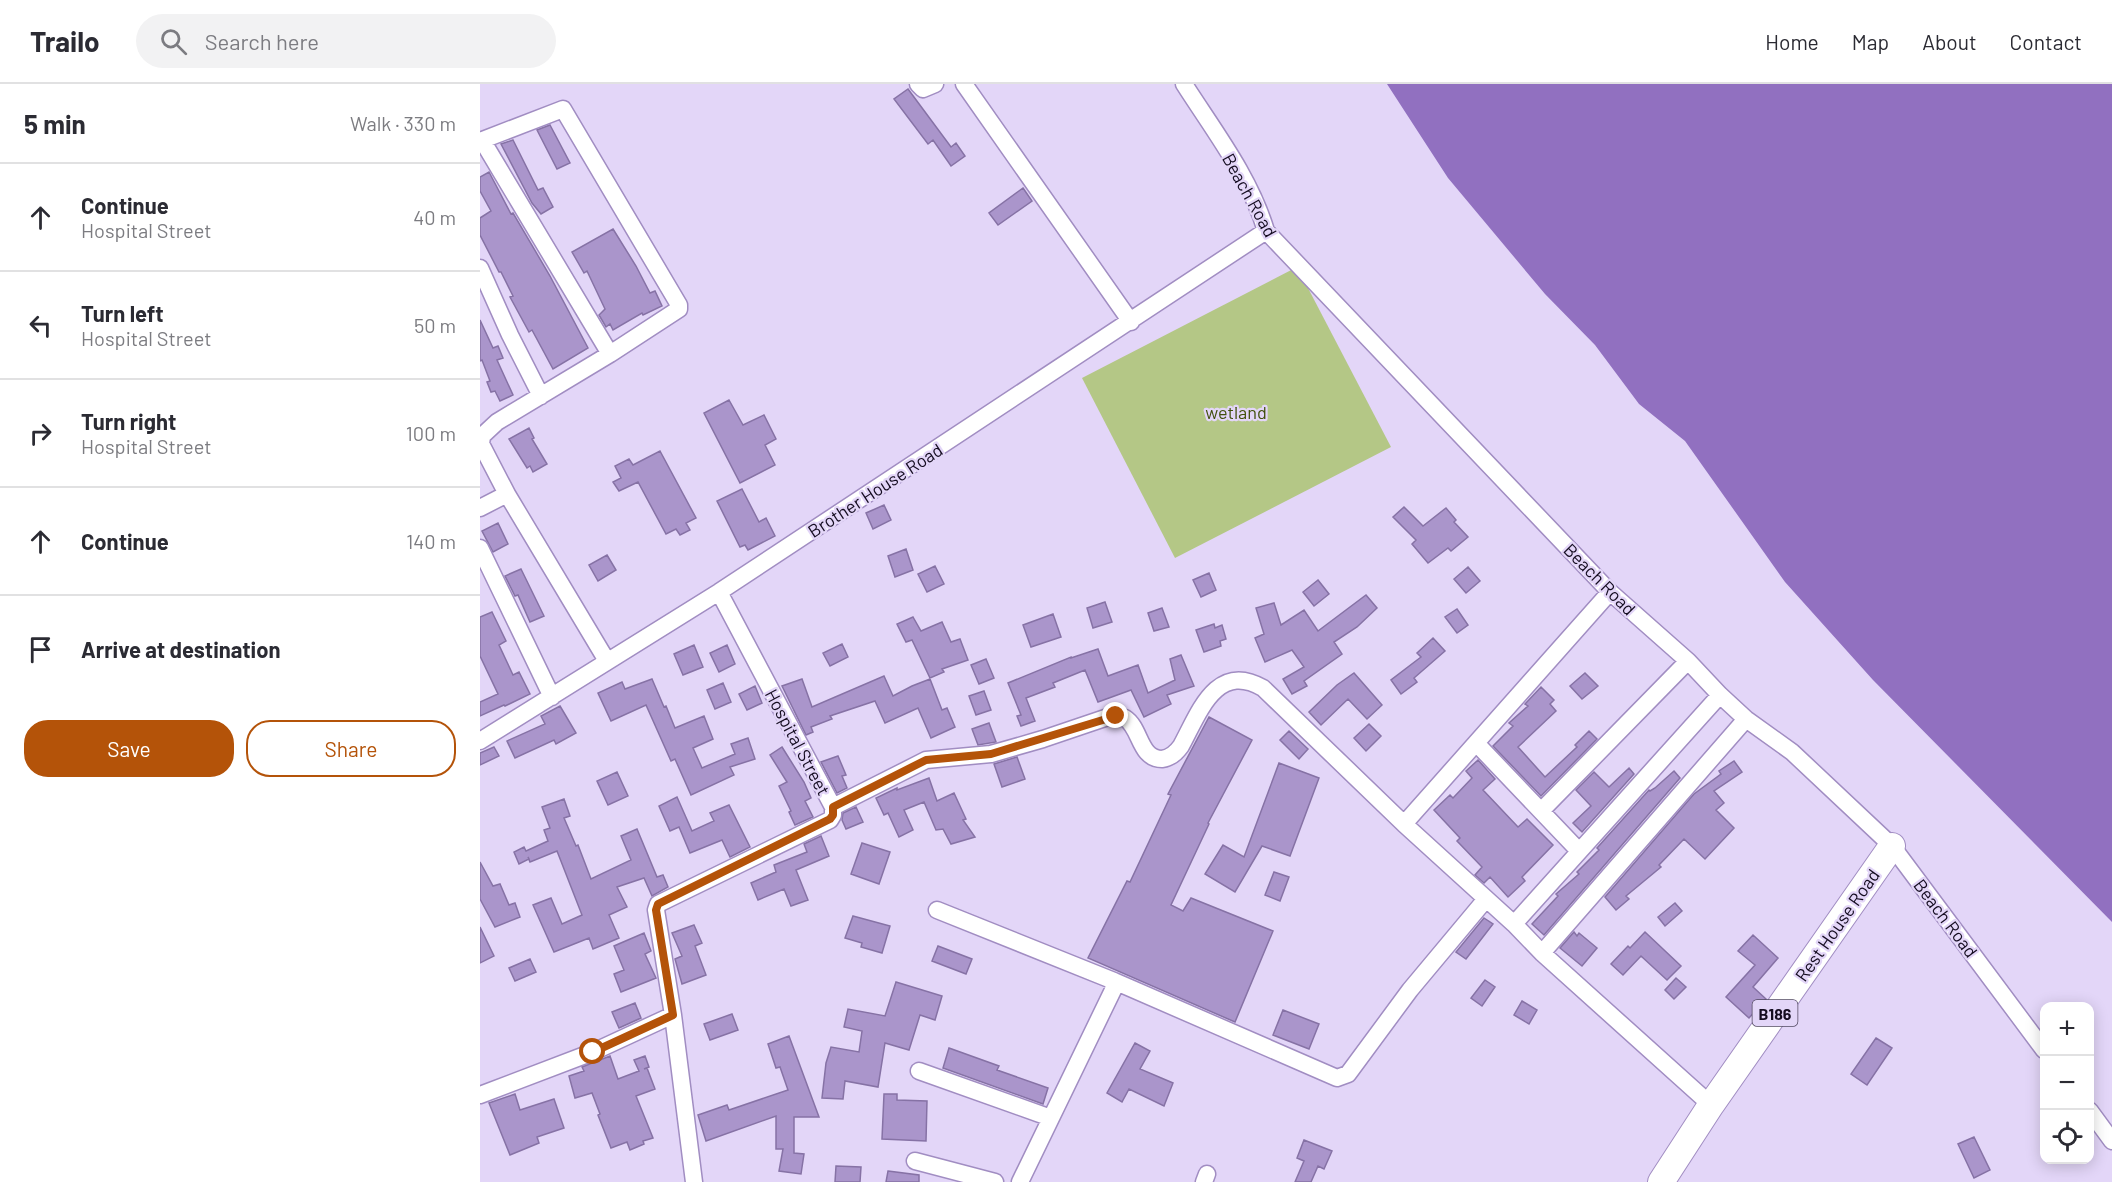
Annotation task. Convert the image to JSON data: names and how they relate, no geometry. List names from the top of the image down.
{
  "streets": {
    "main road": ["Rest House Road", "B186"],
    "street": ["Beach Road", "Brother House Road", "Hospital Street"]
  },
  "crossings": [
    ["Beach Road", "Brother House Road"],
    ["Beach Road", "Rest House Road"],
    ["Brother House Road", "Hospital Street"]
  ],
  "parks": ["wetland"],
  "page": {
    "header": "Trailo",
    "search": "Search here",
    "nav": [
      "Home",
      "Map",
      "About",
      "Contact"
    ],
    "heading": ["5 min", "Walk · 330 m"],
    "list": [
      ["Continue", "Hospital Street", "40 m"],
      ["Turn left", "Hospital Street", "50 m"],
      ["Turn right", "Hospital Street", "100 m"],
      ["Continue", "140 m"],
      "Arrive at destination"
    ],
    "buttons": ["Save", "Share"],
    "map_buttons": ["+", "−"]
  }
}
